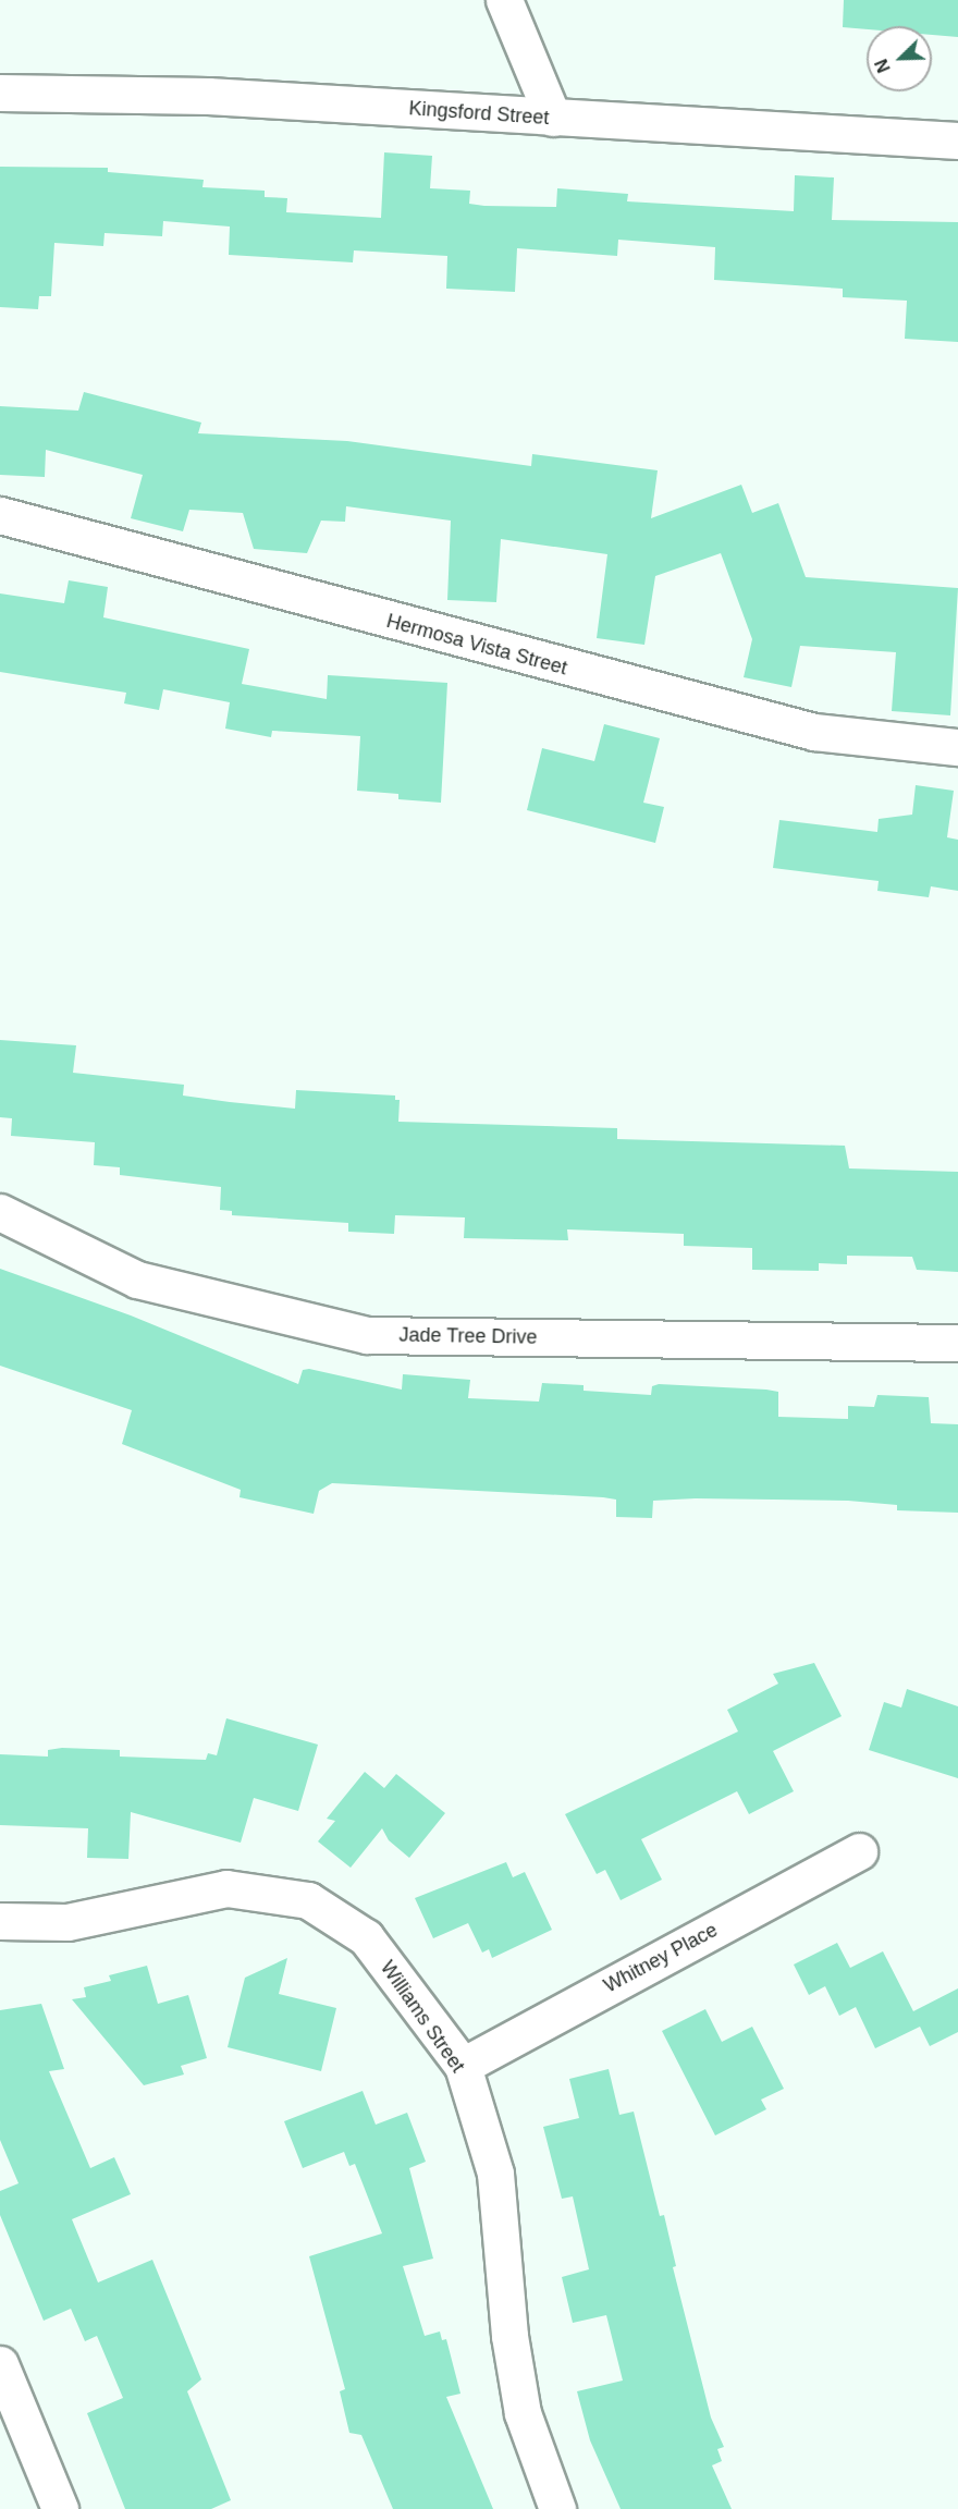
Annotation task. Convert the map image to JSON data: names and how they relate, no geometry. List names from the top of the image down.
{
  "streets": {
    "street": [
      "Kingsford Street",
      "Hermosa Vista Street",
      "Jade Tree Drive",
      "Whitney Place",
      "Williams Street"
    ]
  },
  "crossings": [
    ["Whitney Place", "Williams Street"]
  ],
  "north": "bottom left"
}
